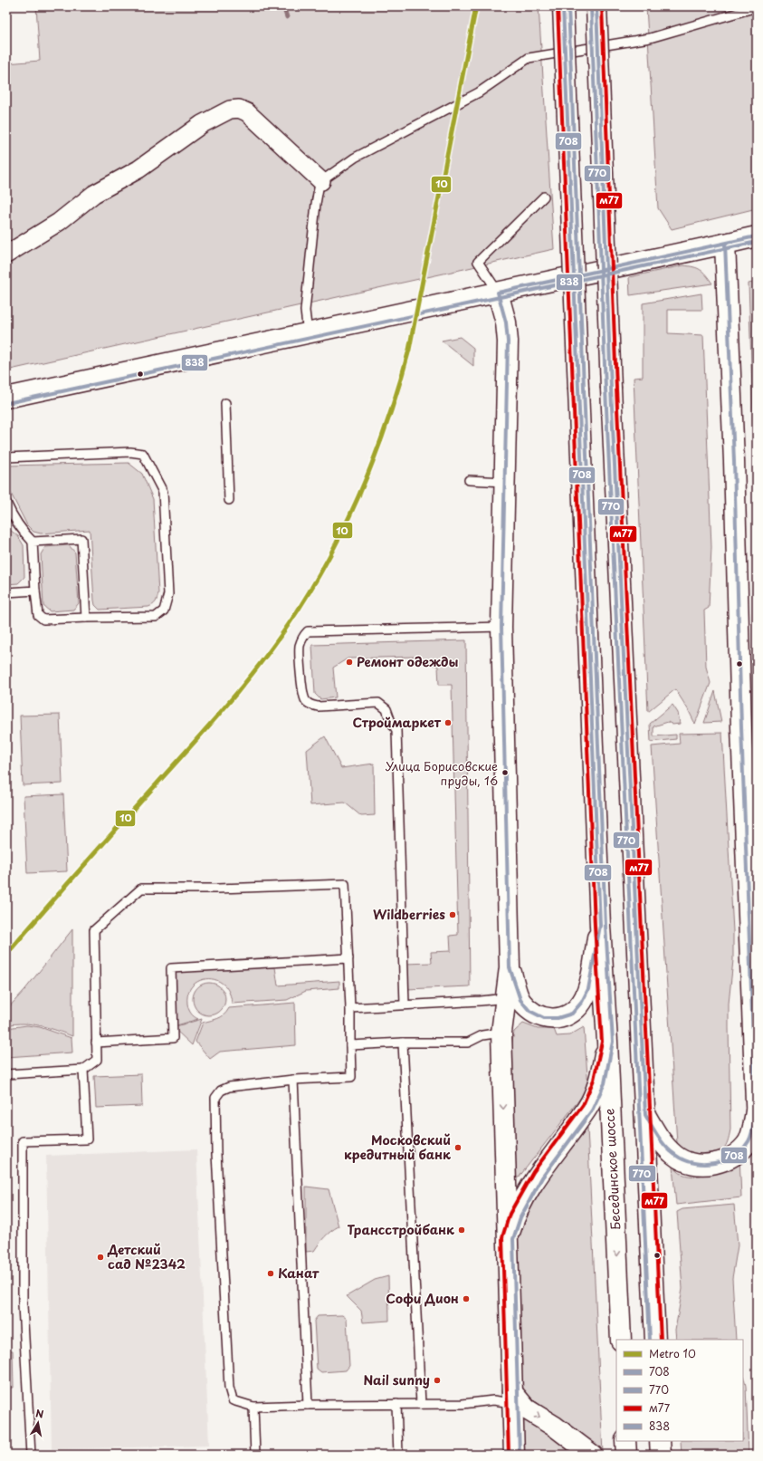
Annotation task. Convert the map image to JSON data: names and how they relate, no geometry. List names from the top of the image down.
{
  "streets": {
    "main road": ["Бесединское шоссе"]
  },
  "places": [
    "Ремонт одежды",
    "Строймаркет",
    "Улица Борисовские пруды, 16",
    "Wildberries",
    "Московский кредитный банк",
    "Трансстройбанк",
    "Детский сад №2342",
    "Канат",
    "Софи Дион",
    "Nail sunny"
  ],
  "lines": [
    "metro line 10",
    "transit line 708",
    "transit line 770",
    "transit line м77",
    "transit line 838"
  ],
  "legend": [
    "Metro 10",
    "708",
    "770",
    "м77",
    "838"
  ],
  "north": "top"
}
